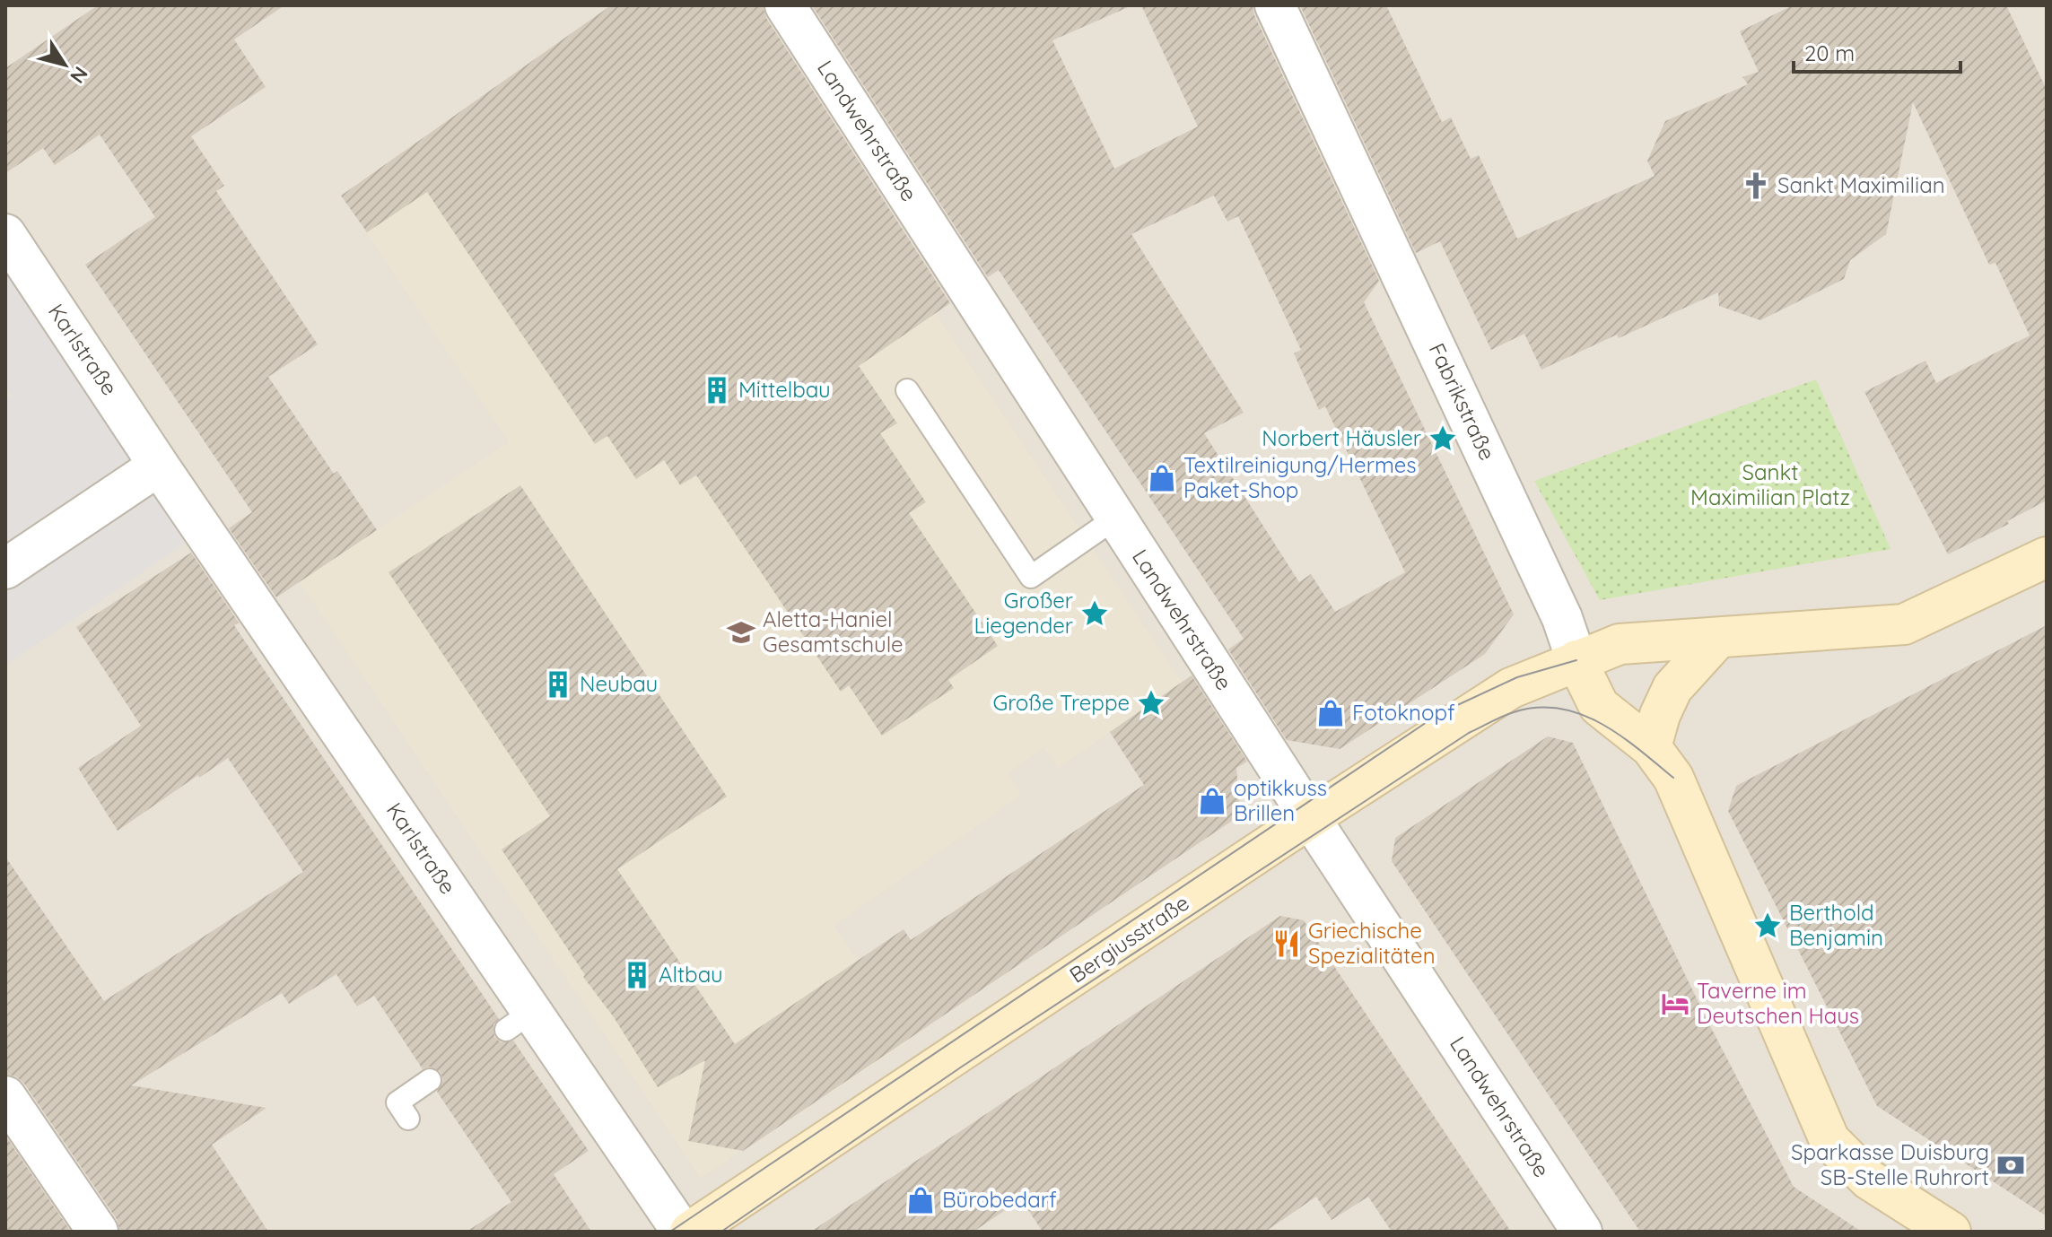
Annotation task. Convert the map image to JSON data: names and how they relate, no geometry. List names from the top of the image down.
{
  "streets": {
    "street": [
      "Landwehrstraße",
      "Karlstraße",
      "Fabrikstraße",
      "Bergiusstraße"
    ]
  },
  "crossings": [
    ["Landwehrstraße", "Bergiusstraße"],
    ["Fabrikstraße", "Bergiusstraße"]
  ],
  "parks": ["Sankt Maximilian Platz"],
  "places": {
    "church": ["Sankt Maximilian"],
    "building": ["Mittelbau", "Neubau", "Altbau"],
    "place": [
      "Norbert Häusler",
      "Großer Liegender",
      "Große Treppe",
      "Berthold Benjamin"
    ],
    "shop": [
      "Textilreinigung/Hermes Paket-Shop",
      "Fotoknopf",
      "optikkuss Brillen",
      "Bürobedarf"
    ],
    "school or university": ["Aletta-Haniel Gesamtschule"],
    "restaurant": ["Griechische Spezialitäten"],
    "hotel": ["Taverne im Deutschen Haus"],
    "bank": ["Sparkasse Duisburg SB-Stelle Ruhrort"]
  },
  "scale_bar": "20 m",
  "north": "bottom right"
}
